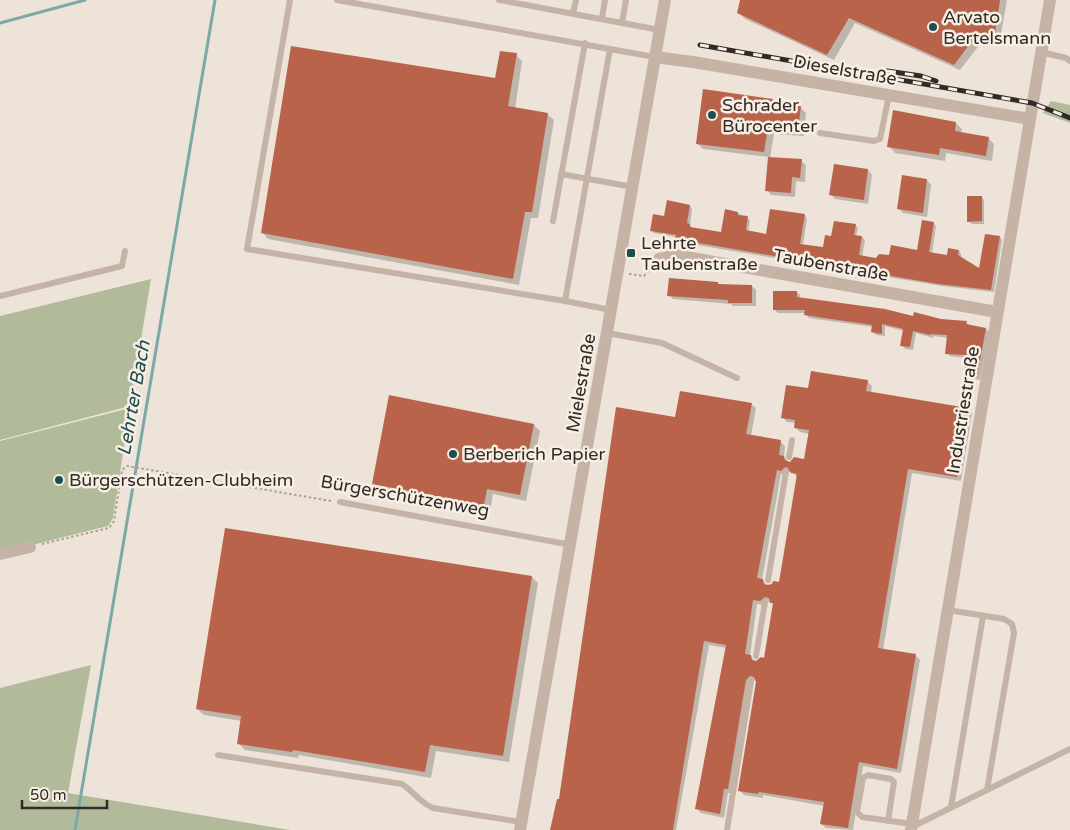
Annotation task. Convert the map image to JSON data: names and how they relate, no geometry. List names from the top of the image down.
{
  "streets": {
    "street": [
      "Dieselstraße",
      "Taubenstraße",
      "Mielestraße",
      "Industriestraße"
    ],
    "lane": ["Bürgerschützenweg"]
  },
  "crossings": [
    ["Dieselstraße", "Mielestraße"],
    ["Dieselstraße", "Industriestraße"],
    ["Taubenstraße", "Industriestraße"],
    ["Mielestraße", "Bürgerschützenweg"]
  ],
  "water": ["Lehrter Bach"],
  "places": {
    "other": [
      "Arvato Bertelsmann",
      "Schrader Bürocenter",
      "Berberich Papier",
      "Bürgerschützen-Clubheim"
    ],
    "transit": ["Lehrte Taubenstraße"]
  },
  "scale_bar": "50 m"
}
